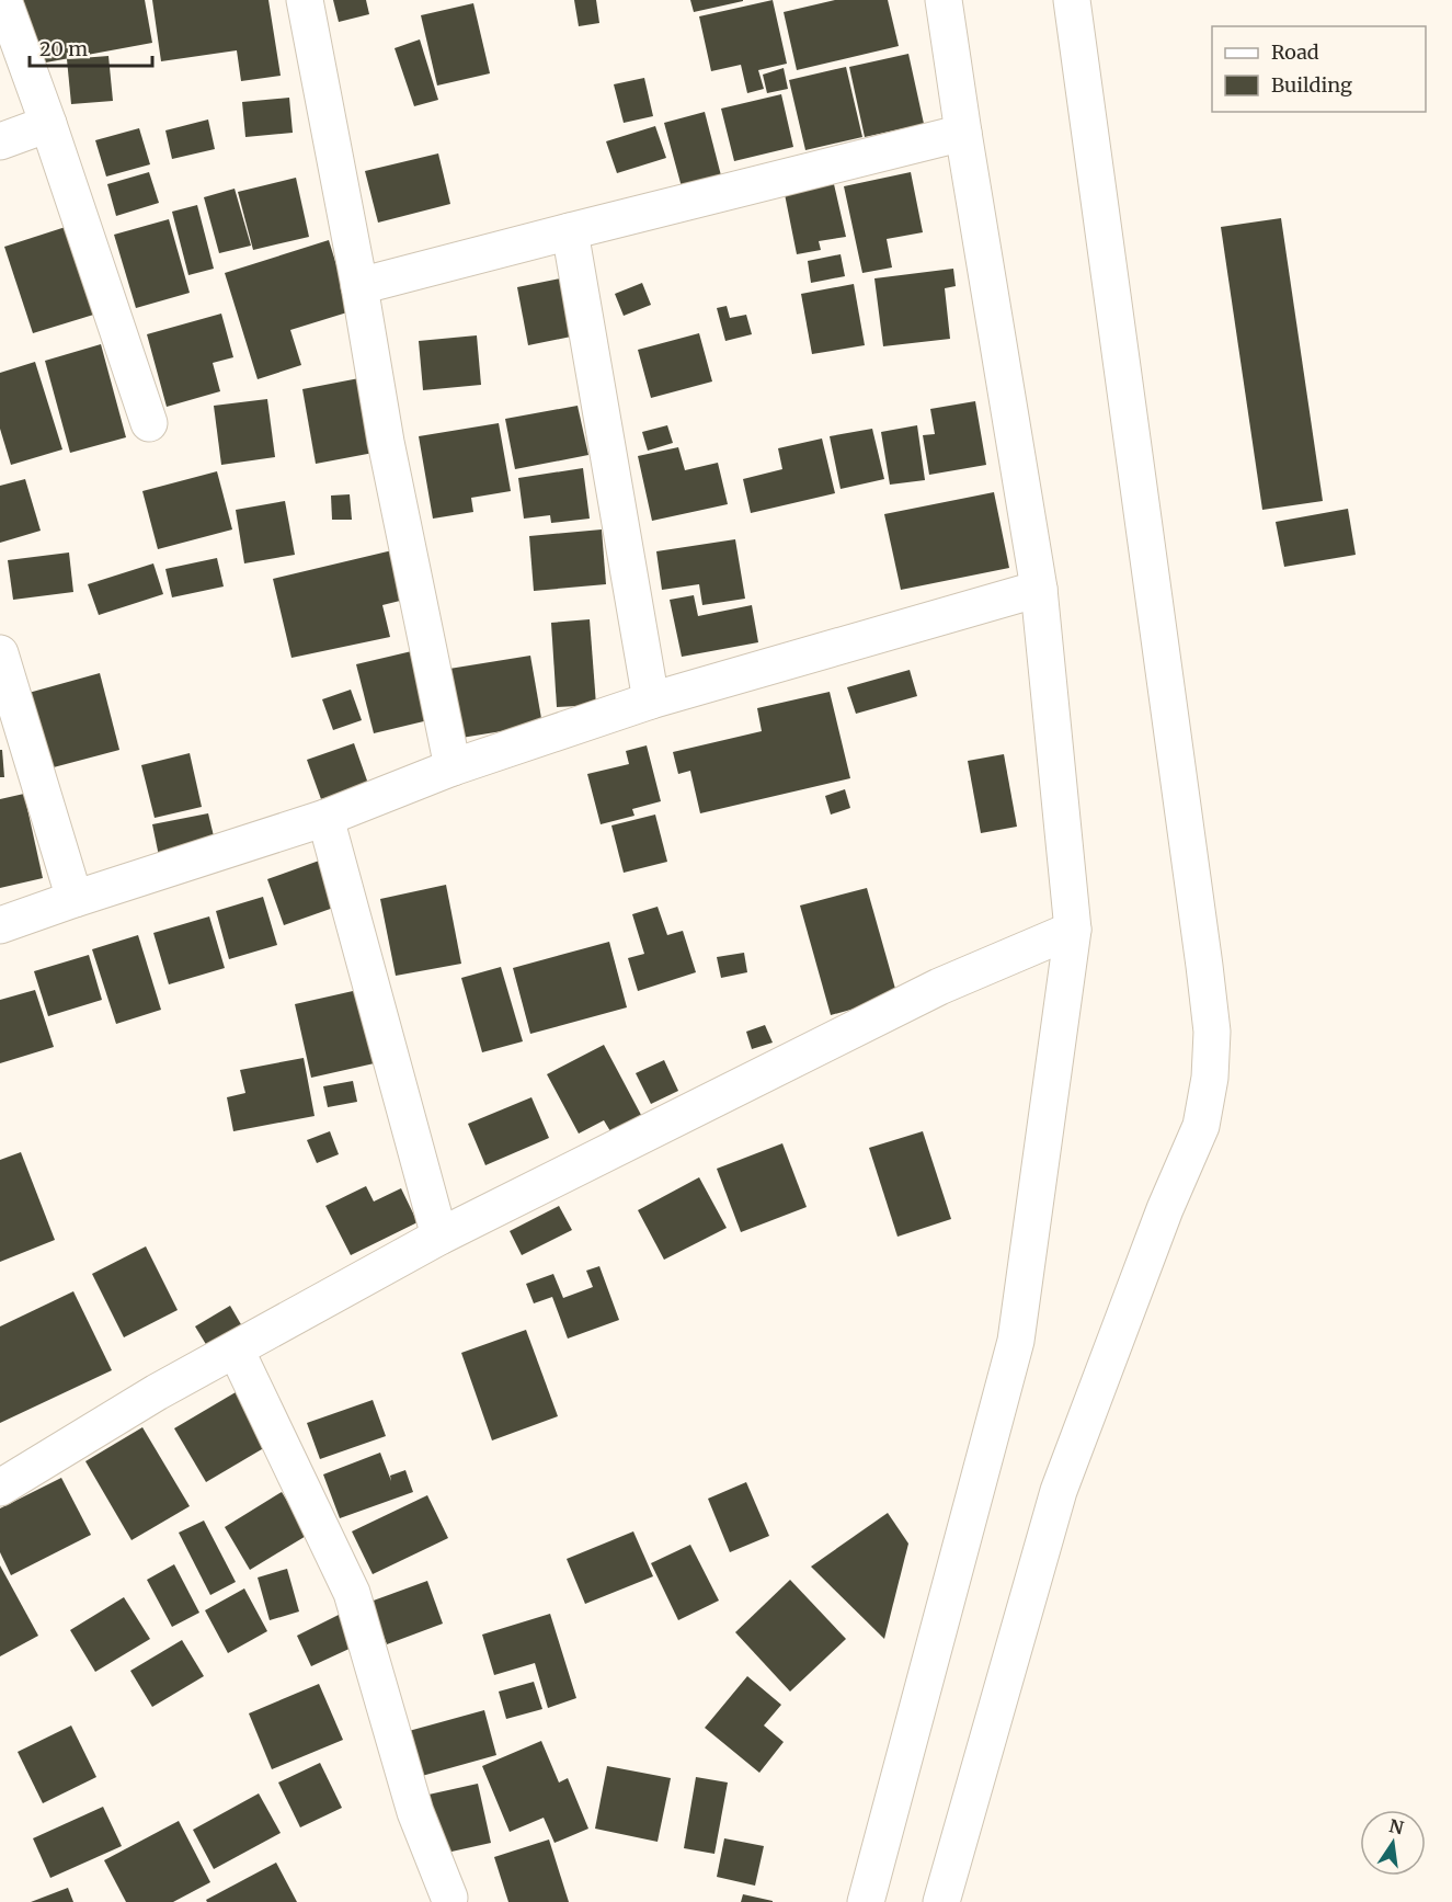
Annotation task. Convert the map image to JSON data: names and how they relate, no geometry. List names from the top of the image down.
{
  "legend": ["Road", "Building"],
  "scale_bar": "20 m",
  "north": "top"
}
